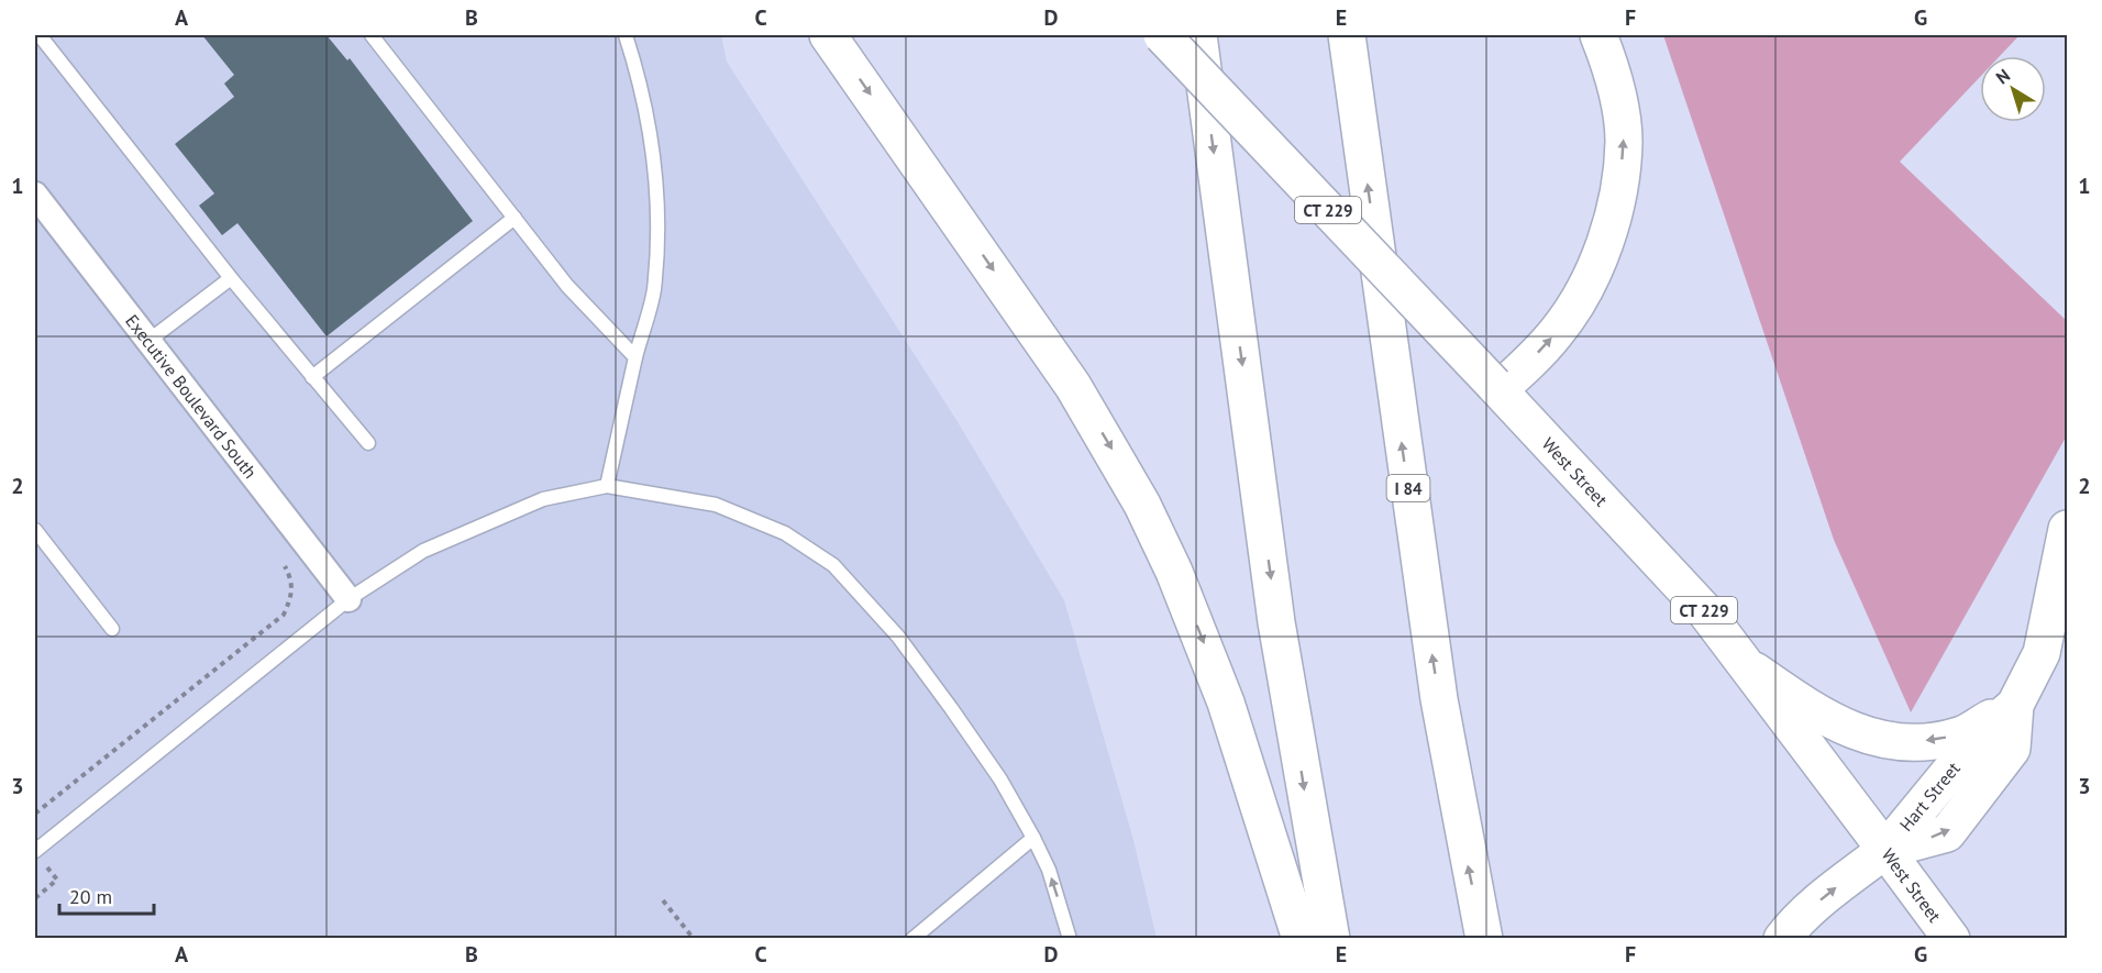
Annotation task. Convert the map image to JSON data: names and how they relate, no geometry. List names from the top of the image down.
{
  "streets": {
    "main road": [
      "CT 229",
      "West Street",
      "I 84",
      "Hart Street"
    ],
    "street": ["Executive Boulevard South"]
  },
  "crossings": [
    ["West Street", "Hart Street"]
  ],
  "one_way": ["Hart Street"],
  "scale_bar": "20 m",
  "north": "top left",
  "grid": {
    "columns": [
      "A",
      "B",
      "C",
      "D",
      "E",
      "F",
      "G"
    ],
    "rows": ["1", "2", "3"]
  }
}
